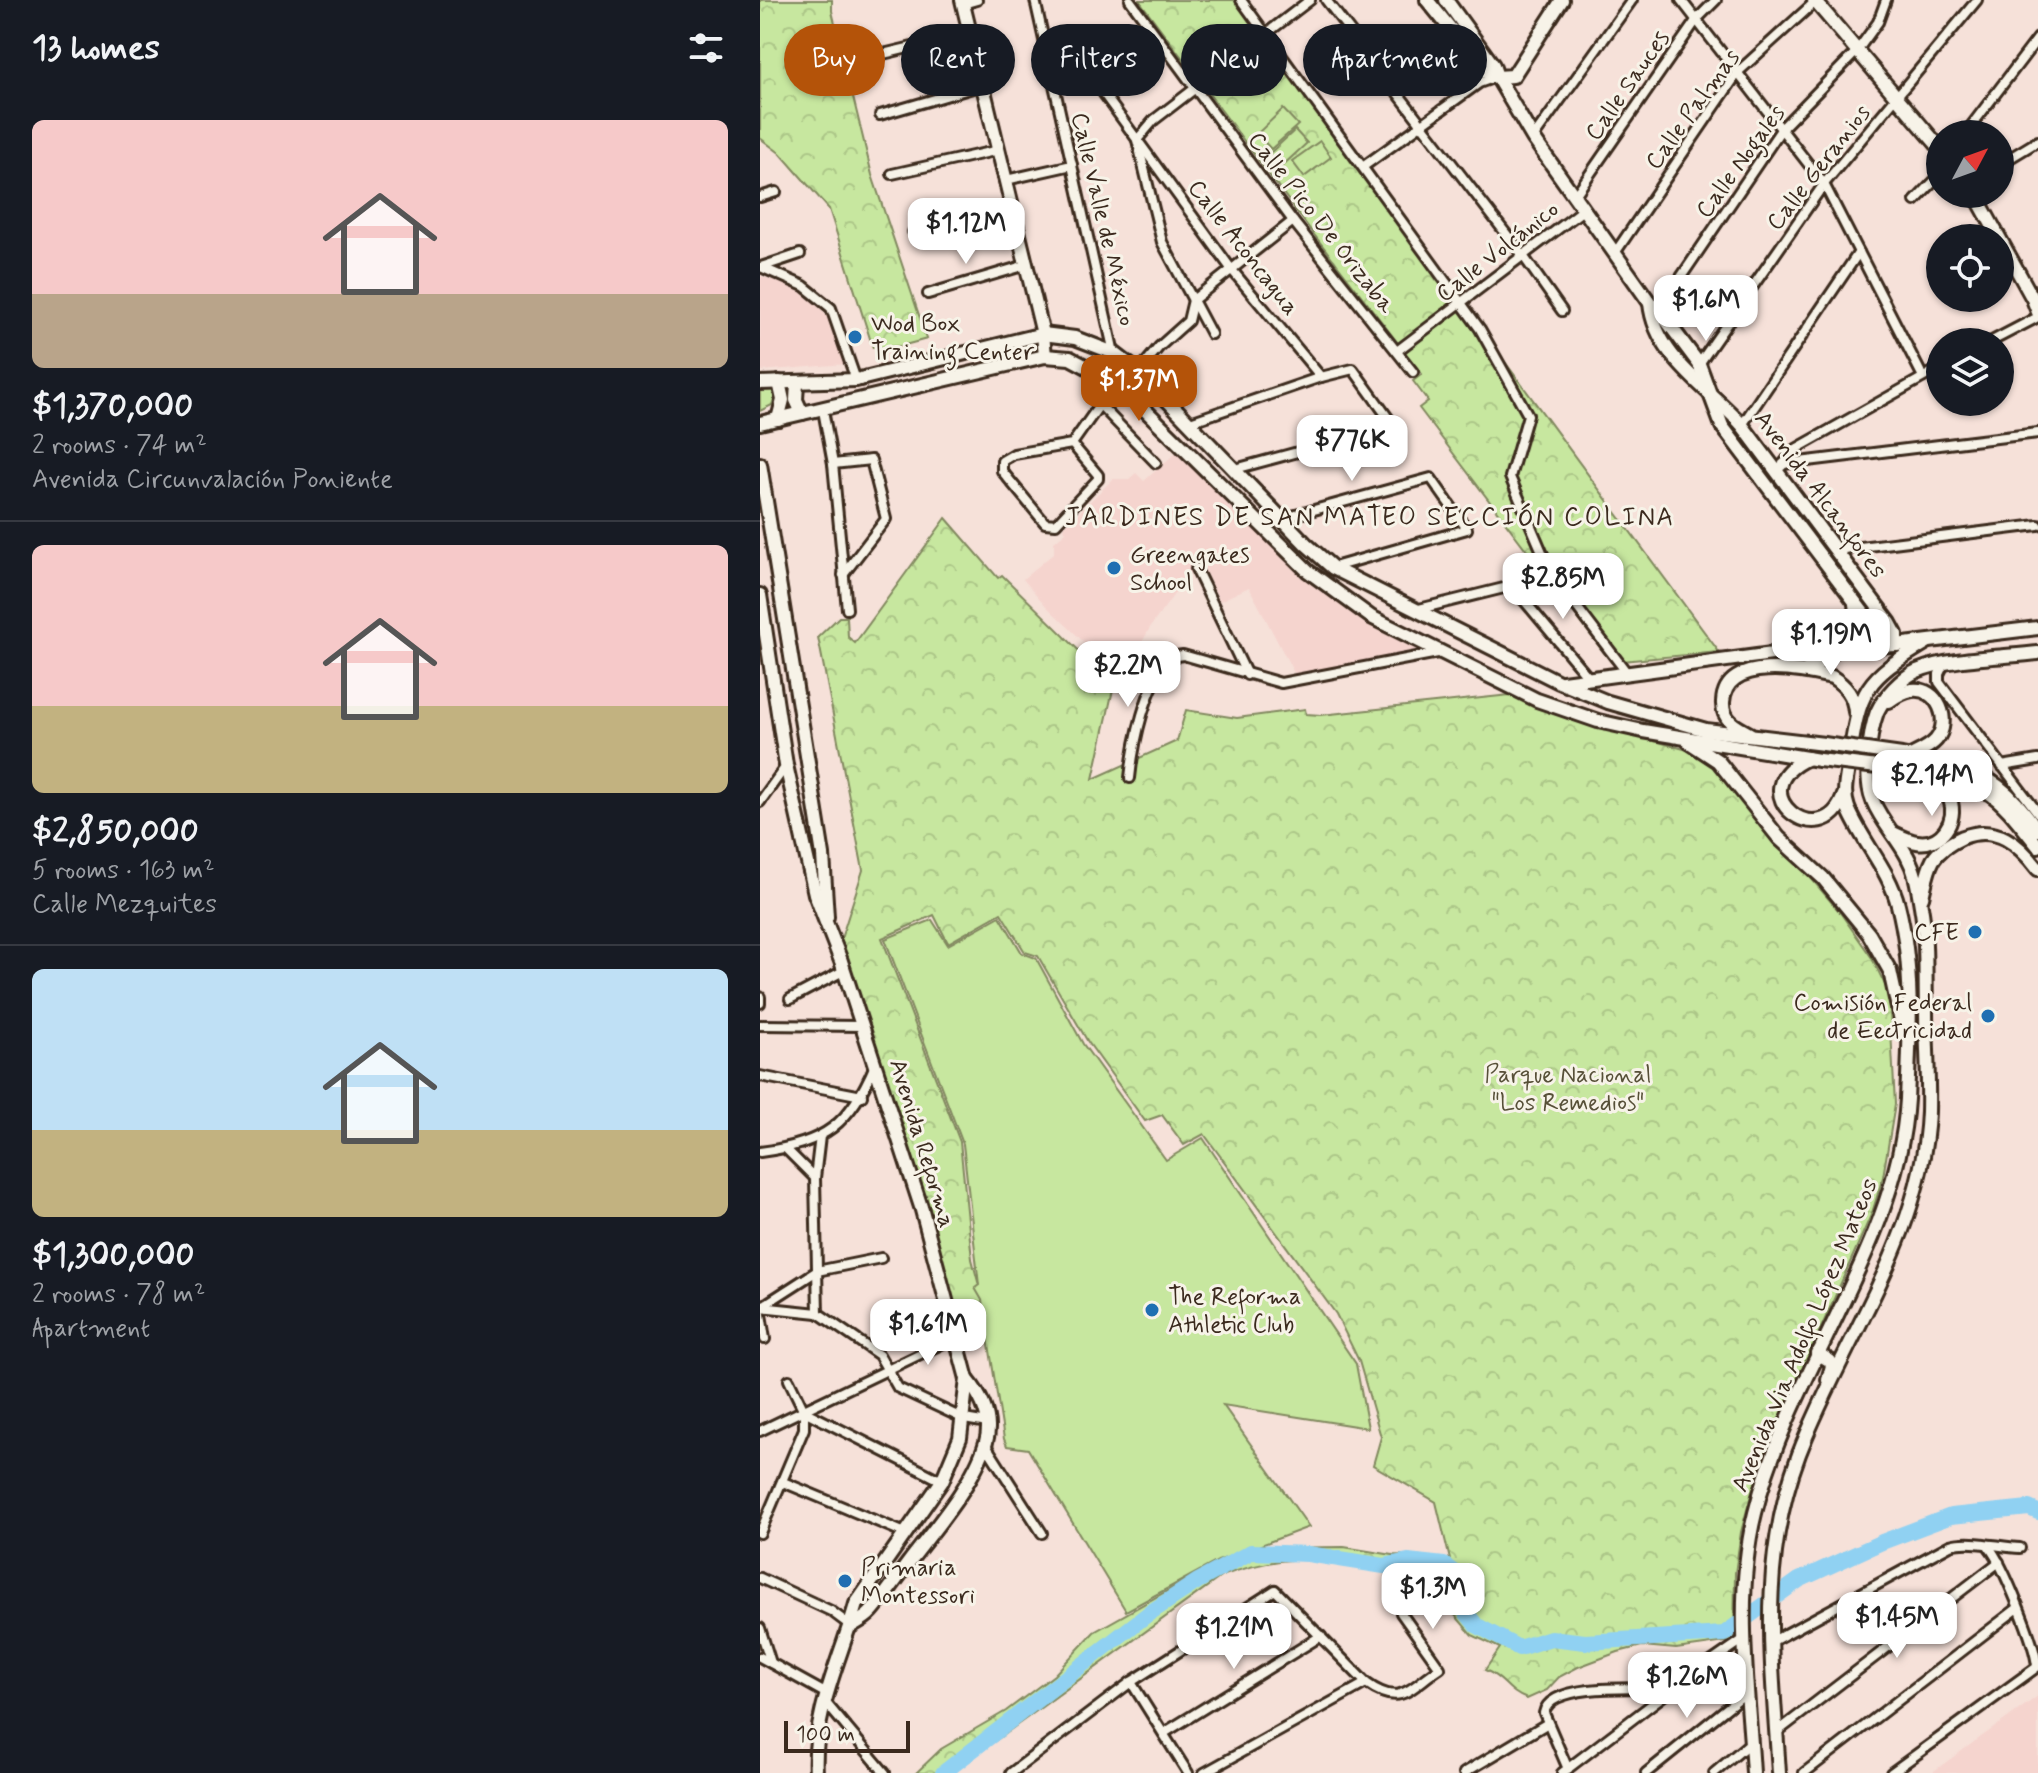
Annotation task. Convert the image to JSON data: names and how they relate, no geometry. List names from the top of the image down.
{
  "streets": {
    "main road": ["Avenida Alcanfores", "Avenida Reforma", "Avenida Via Adolfo López Mateos"],
    "street": [
      "Calle Sauces",
      "Calle Palmas",
      "Calle Nogales",
      "Calle Geranios",
      "Calle Valle de México",
      "Calle Pico De Orizaba",
      "Calle Aconcagua",
      "Calle Volcánico"
    ]
  },
  "crossings": [
    ["Calle Sauces", "Avenida Alcanfores"],
    ["Calle Palmas", "Avenida Alcanfores"],
    ["Calle Nogales", "Avenida Alcanfores"],
    ["Calle Geranios", "Avenida Alcanfores"],
    ["Calle Pico De Orizaba", "Calle Volcánico"],
    ["Calle Volcánico", "Avenida Alcanfores"]
  ],
  "districts": ["JARDINES DE SAN MATEO SECCIÓN COLINA"],
  "parks": ["Parque Nacional \"Los Remedios\""],
  "places": [
    "Wod Box Training Center",
    "Greengates School",
    "CFE",
    "Comisión Federal de Eectricidad",
    "The Reforma Athletic Club",
    "Primaria Montessori"
  ],
  "scale_bar": "100 m",
  "north": "top right",
  "page": {
    "heading": "13 homes",
    "chip": [
      "Buy",
      "Rent",
      "Filters",
      "New",
      "Apartment"
    ],
    "list": [
      {
        "name": "$1,370,000",
        "note": "2 rooms · 74 m² · Avenida Circunvalación Poniente"
      },
      {
        "name": "$2,850,000",
        "note": "5 rooms · 163 m² · Calle Mezquites"
      },
      {
        "name": "$1,300,000",
        "note": "2 rooms · 78 m² · Apartment"
      }
    ],
    "price": [
      "$1.12M",
      "$1.6M",
      "$1.37M",
      "$776K",
      "$2.85M",
      "$1.19M",
      "$2.2M",
      "$2.14M",
      "$1.61M",
      "$1.3M",
      "$1.45M",
      "$1.21M",
      "$1.26M"
    ],
    "scale": "100 m"
  }
}
